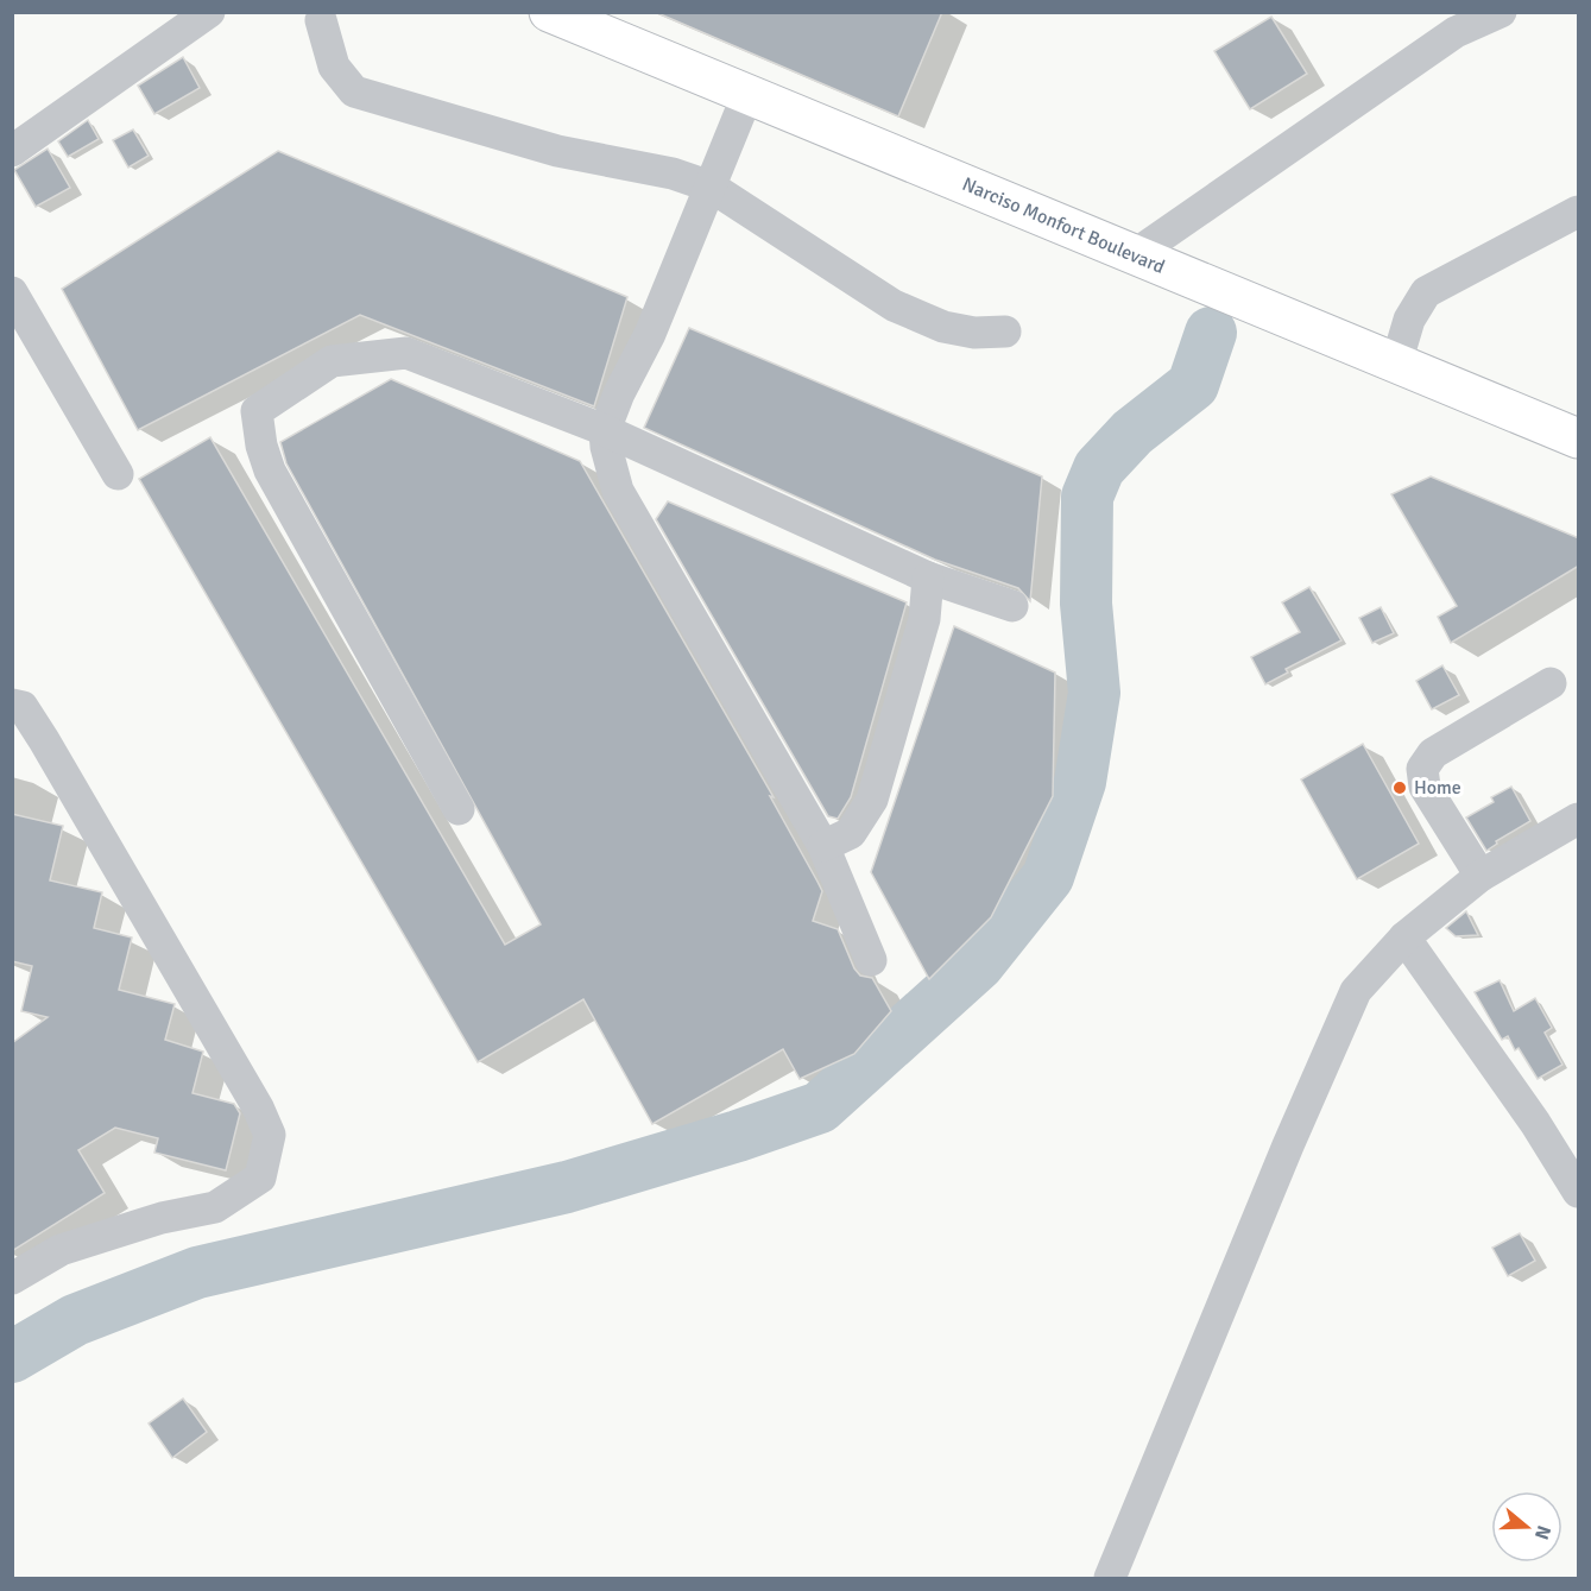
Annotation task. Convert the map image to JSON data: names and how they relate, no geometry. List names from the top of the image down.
{
  "streets": {
    "main road": ["Narciso Monfort Boulevard"]
  },
  "places": ["Home"],
  "north": "right"
}
